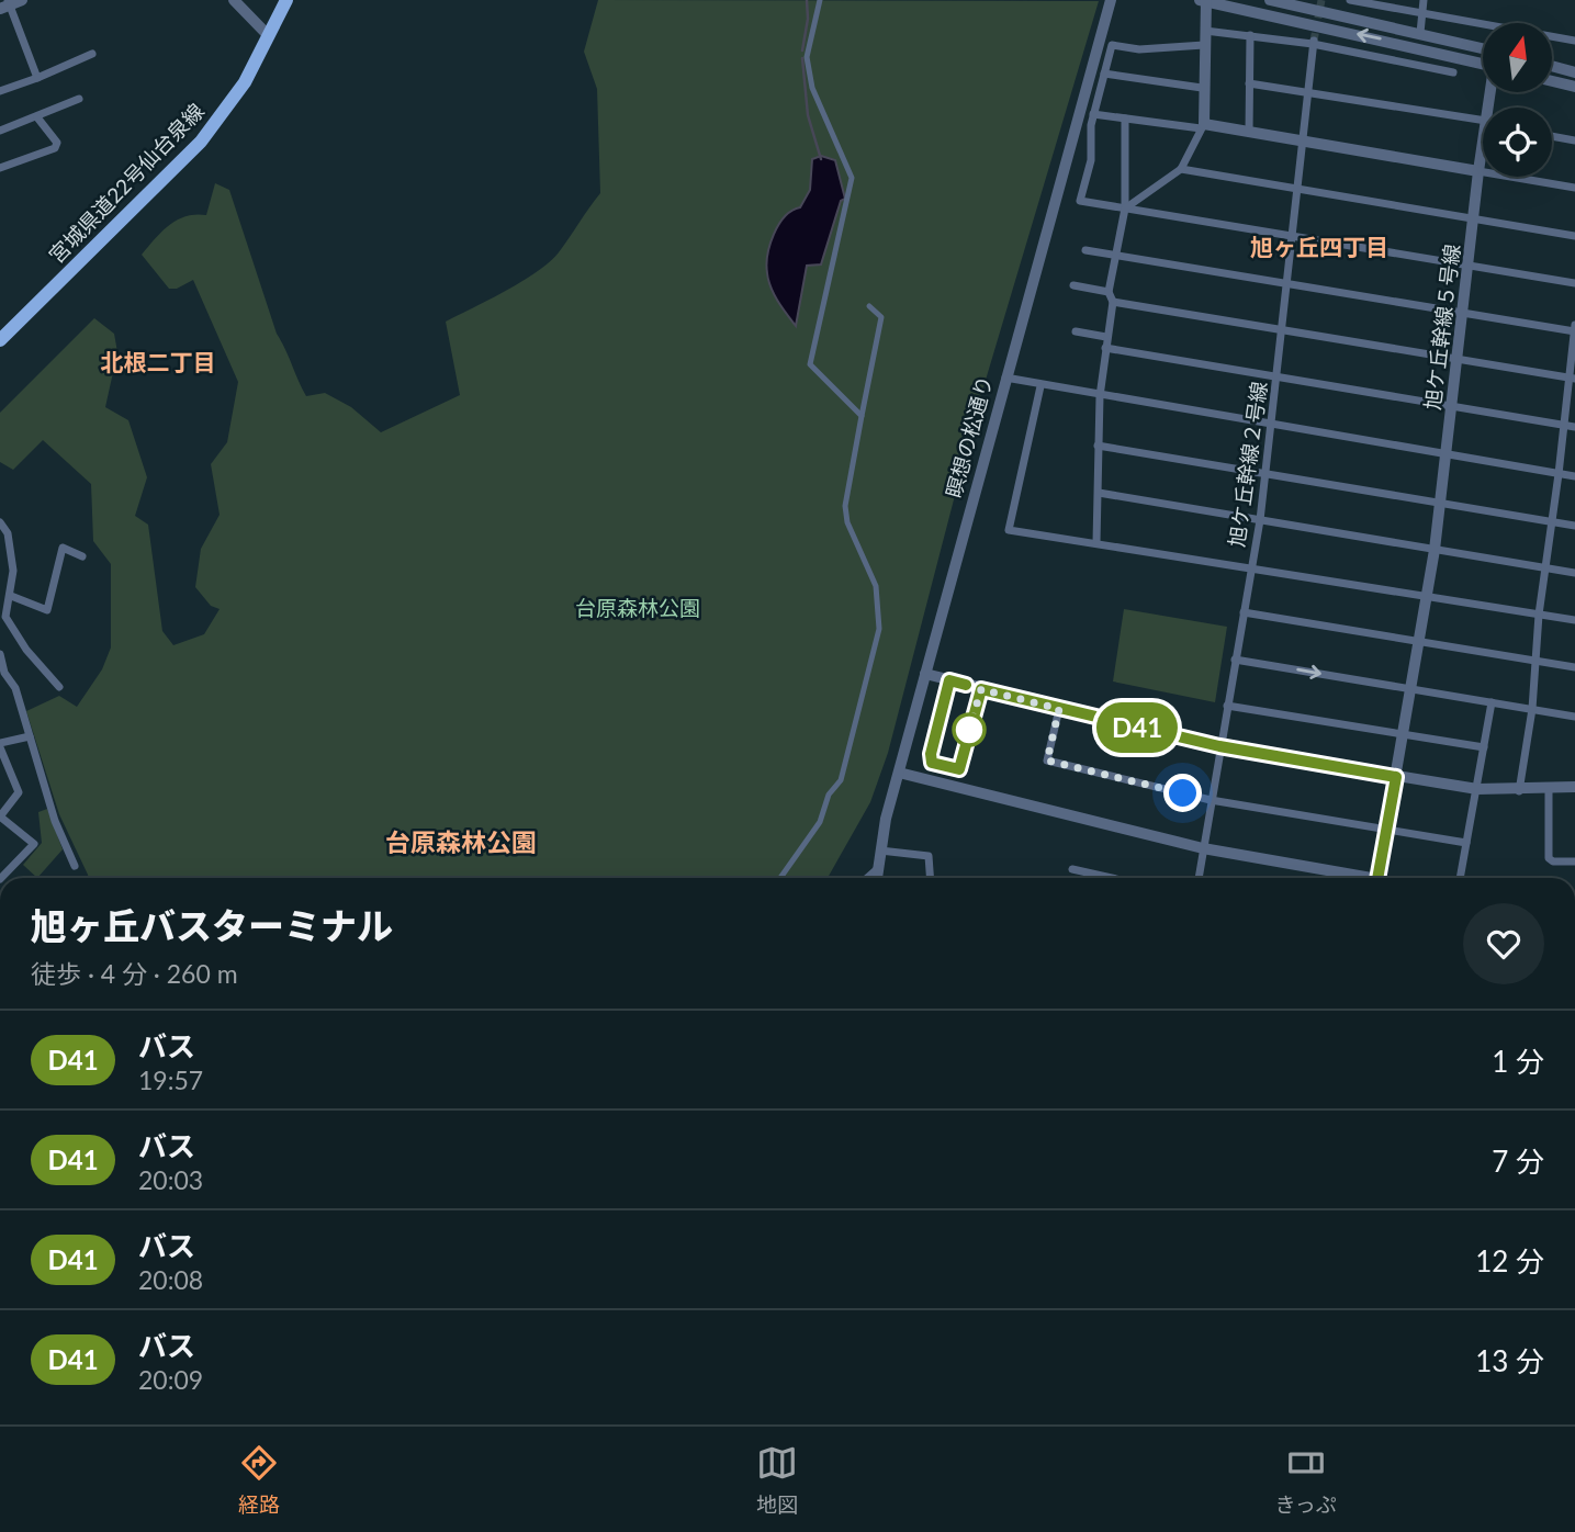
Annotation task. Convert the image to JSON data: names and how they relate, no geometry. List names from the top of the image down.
{
  "streets": {
    "main road": ["宮城県道22号仙台泉線"],
    "street": ["旭ケ丘幹線５号線", "瞑想の松通り", "旭ケ丘幹線２号線"]
  },
  "districts": ["旭ヶ丘四丁目", "北根二丁目", "台原森林公園"],
  "parks": ["台原森林公園"],
  "lines": ["bus line D41"],
  "north": "top",
  "page": {
    "on_map": "D41",
    "heading": ["旭ヶ丘バスターミナル", "徒歩 · 4 分 · 260 m"],
    "list": [
      {
        "mark": "D41",
        "name": "バス",
        "note": "19:57",
        "value": "1 分"
      },
      {
        "mark": "D41",
        "name": "バス",
        "note": "20:03",
        "value": "7 分"
      },
      {
        "mark": "D41",
        "name": "バス",
        "note": "20:08",
        "value": "12 分"
      },
      {
        "mark": "D41",
        "name": "バス",
        "note": "20:09",
        "value": "13 分"
      }
    ],
    "tabs": ["経路", "地図", "きっぷ"]
  }
}
